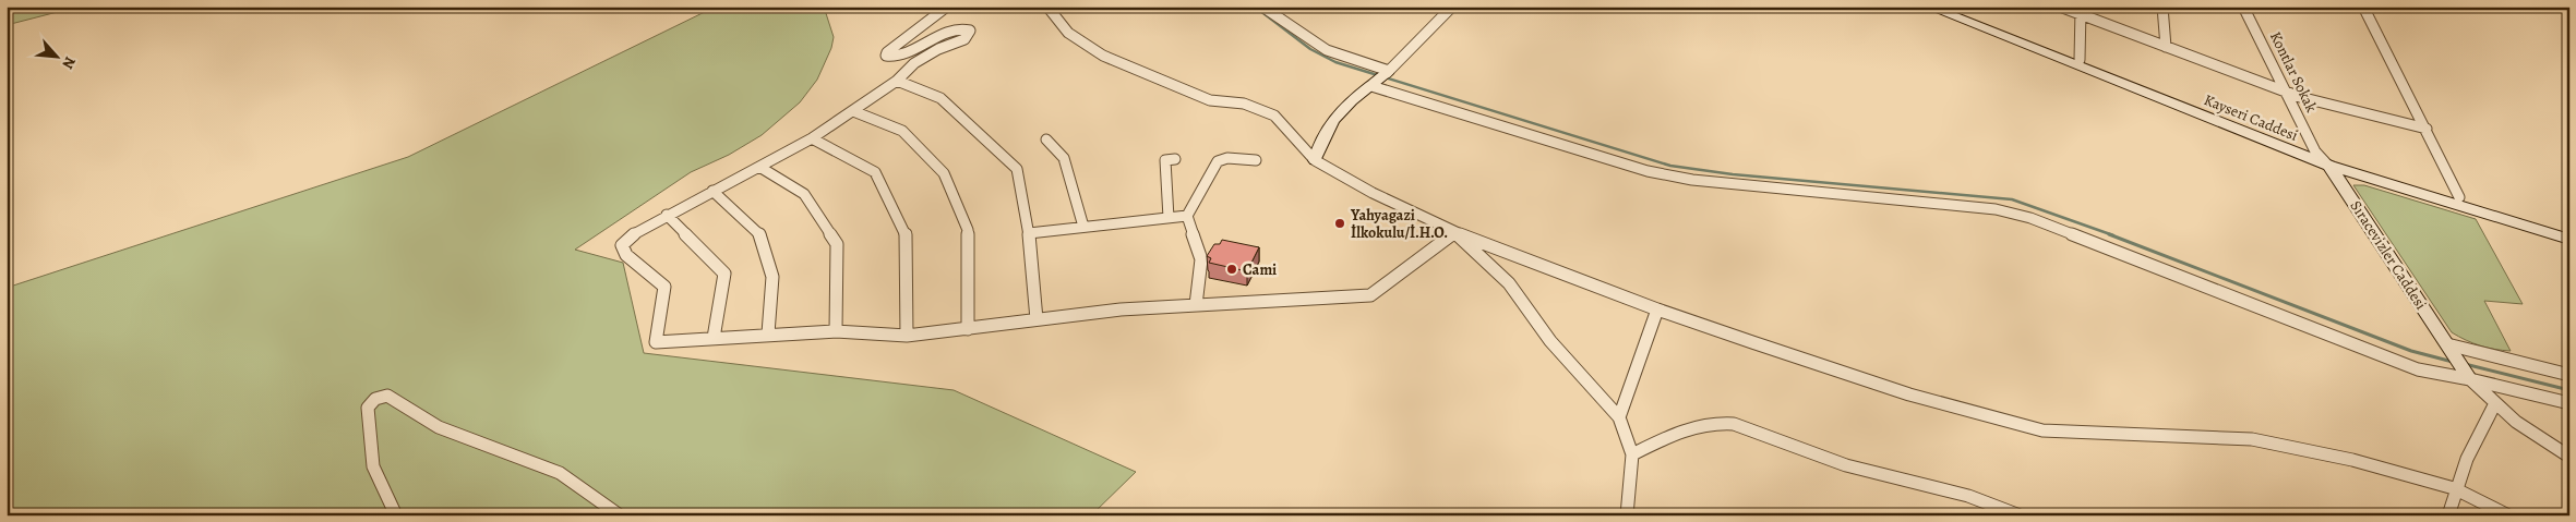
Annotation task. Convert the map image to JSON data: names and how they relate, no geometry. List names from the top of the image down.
{
  "streets": {
    "main road": ["Kayseri Caddesi", "Sıracevizler Caddesi"],
    "street": ["Kontlar Sokak"]
  },
  "crossings": [
    ["Kontlar Sokak", "Kayseri Caddesi"],
    ["Kontlar Sokak", "Sıracevizler Caddesi"],
    ["Kayseri Caddesi", "Sıracevizler Caddesi"]
  ],
  "places": ["Yahyagazi İlkokulu/İ.H.O.", "Cami"],
  "north": "bottom right"
}
